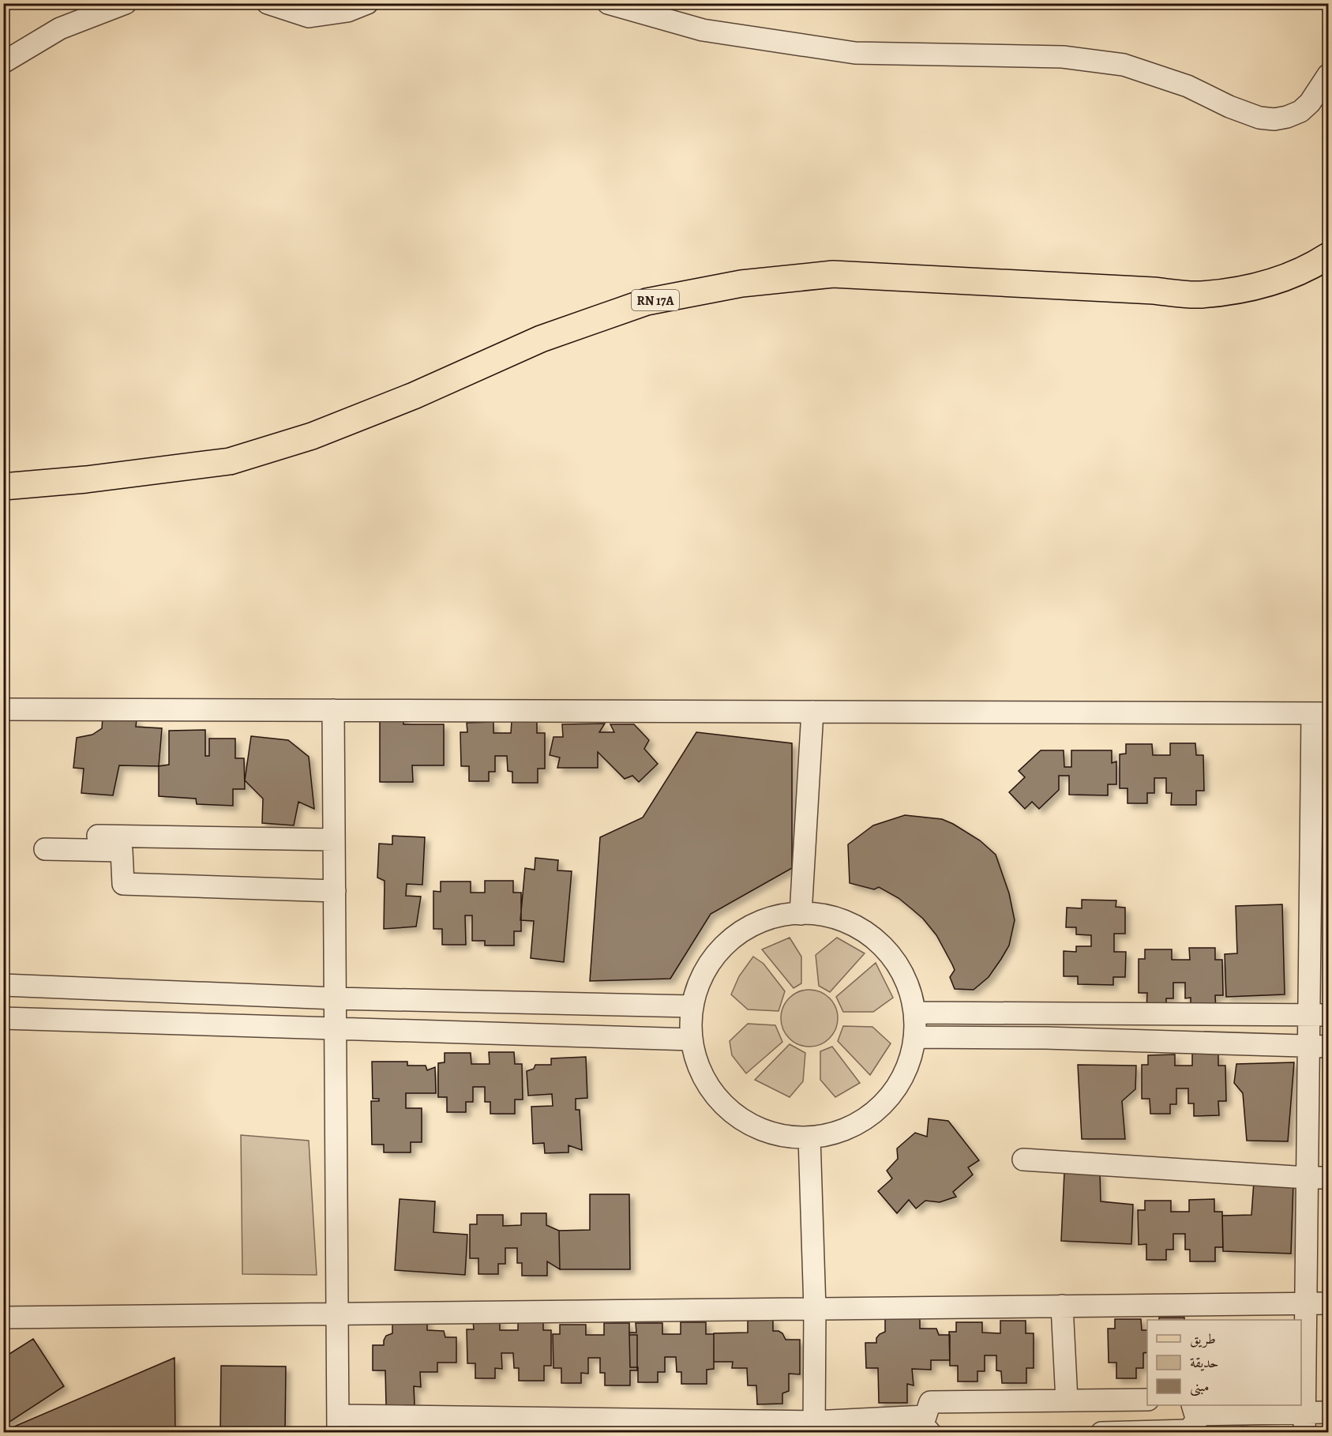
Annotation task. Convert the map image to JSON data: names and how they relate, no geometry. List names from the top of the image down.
{
  "streets": {
    "main road": ["RN 17A"]
  },
  "legend": ["طريق", "حديقة", "مبنى"]
}
